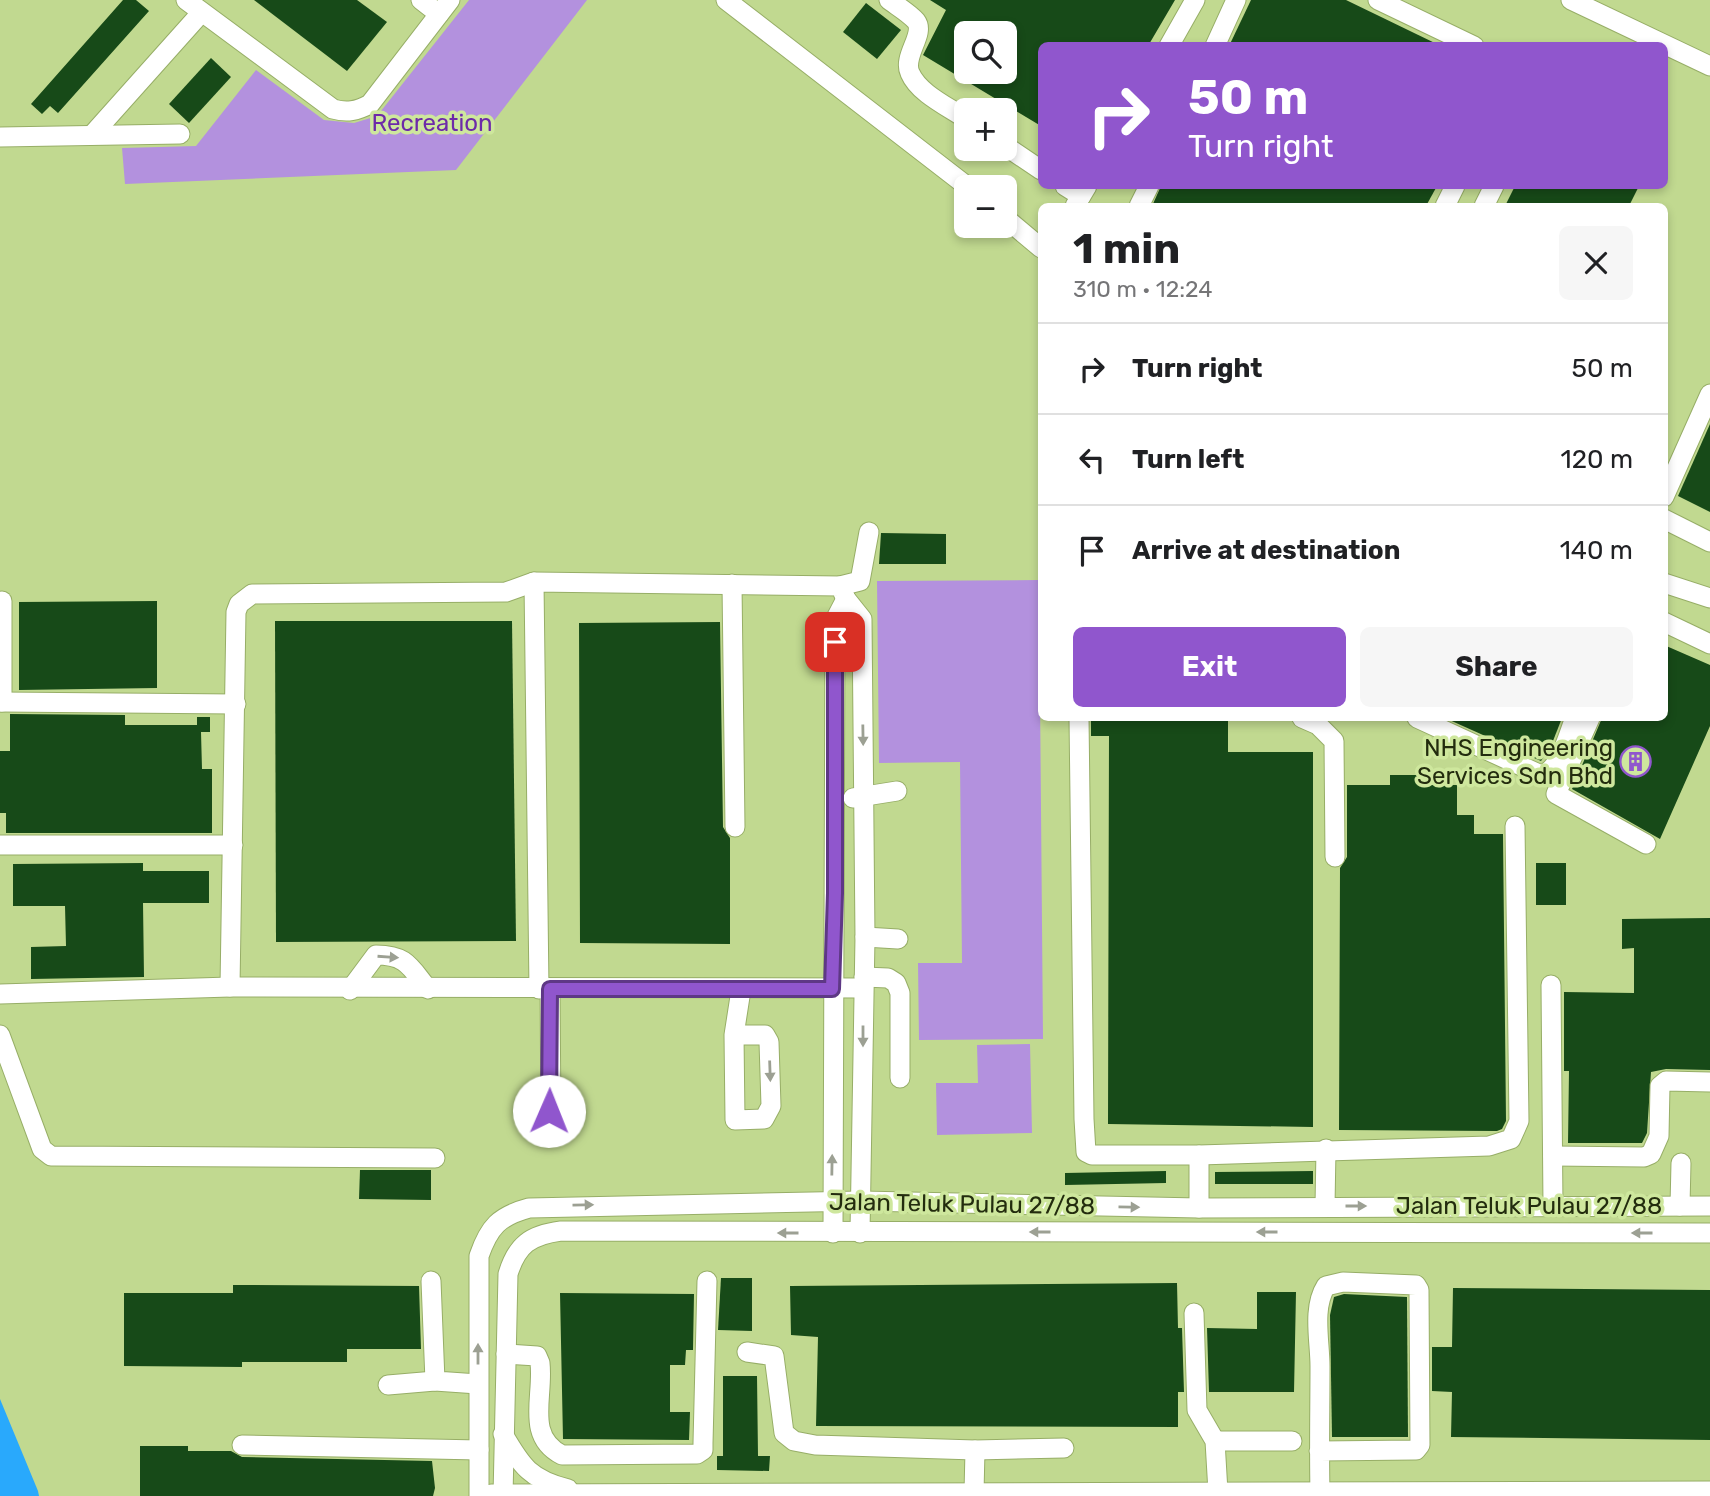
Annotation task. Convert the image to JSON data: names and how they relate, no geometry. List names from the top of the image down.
{
  "streets": {
    "street": ["Jalan Teluk Pulau 27/88"]
  },
  "parks": ["Recreation"],
  "places": {
    "building": ["NHS Engineering Services Sdn Bhd"]
  },
  "page": {
    "map_buttons": ["+", "−"],
    "turn": ["50 m", "Turn right"],
    "heading": ["1 min", "310 m · 12:24"],
    "list": [
      {
        "name": "Turn right",
        "value": "50 m"
      },
      {
        "name": "Turn left",
        "value": "120 m"
      },
      {
        "name": "Arrive at destination",
        "value": "140 m"
      }
    ],
    "buttons": ["Exit", "Share"]
  }
}
